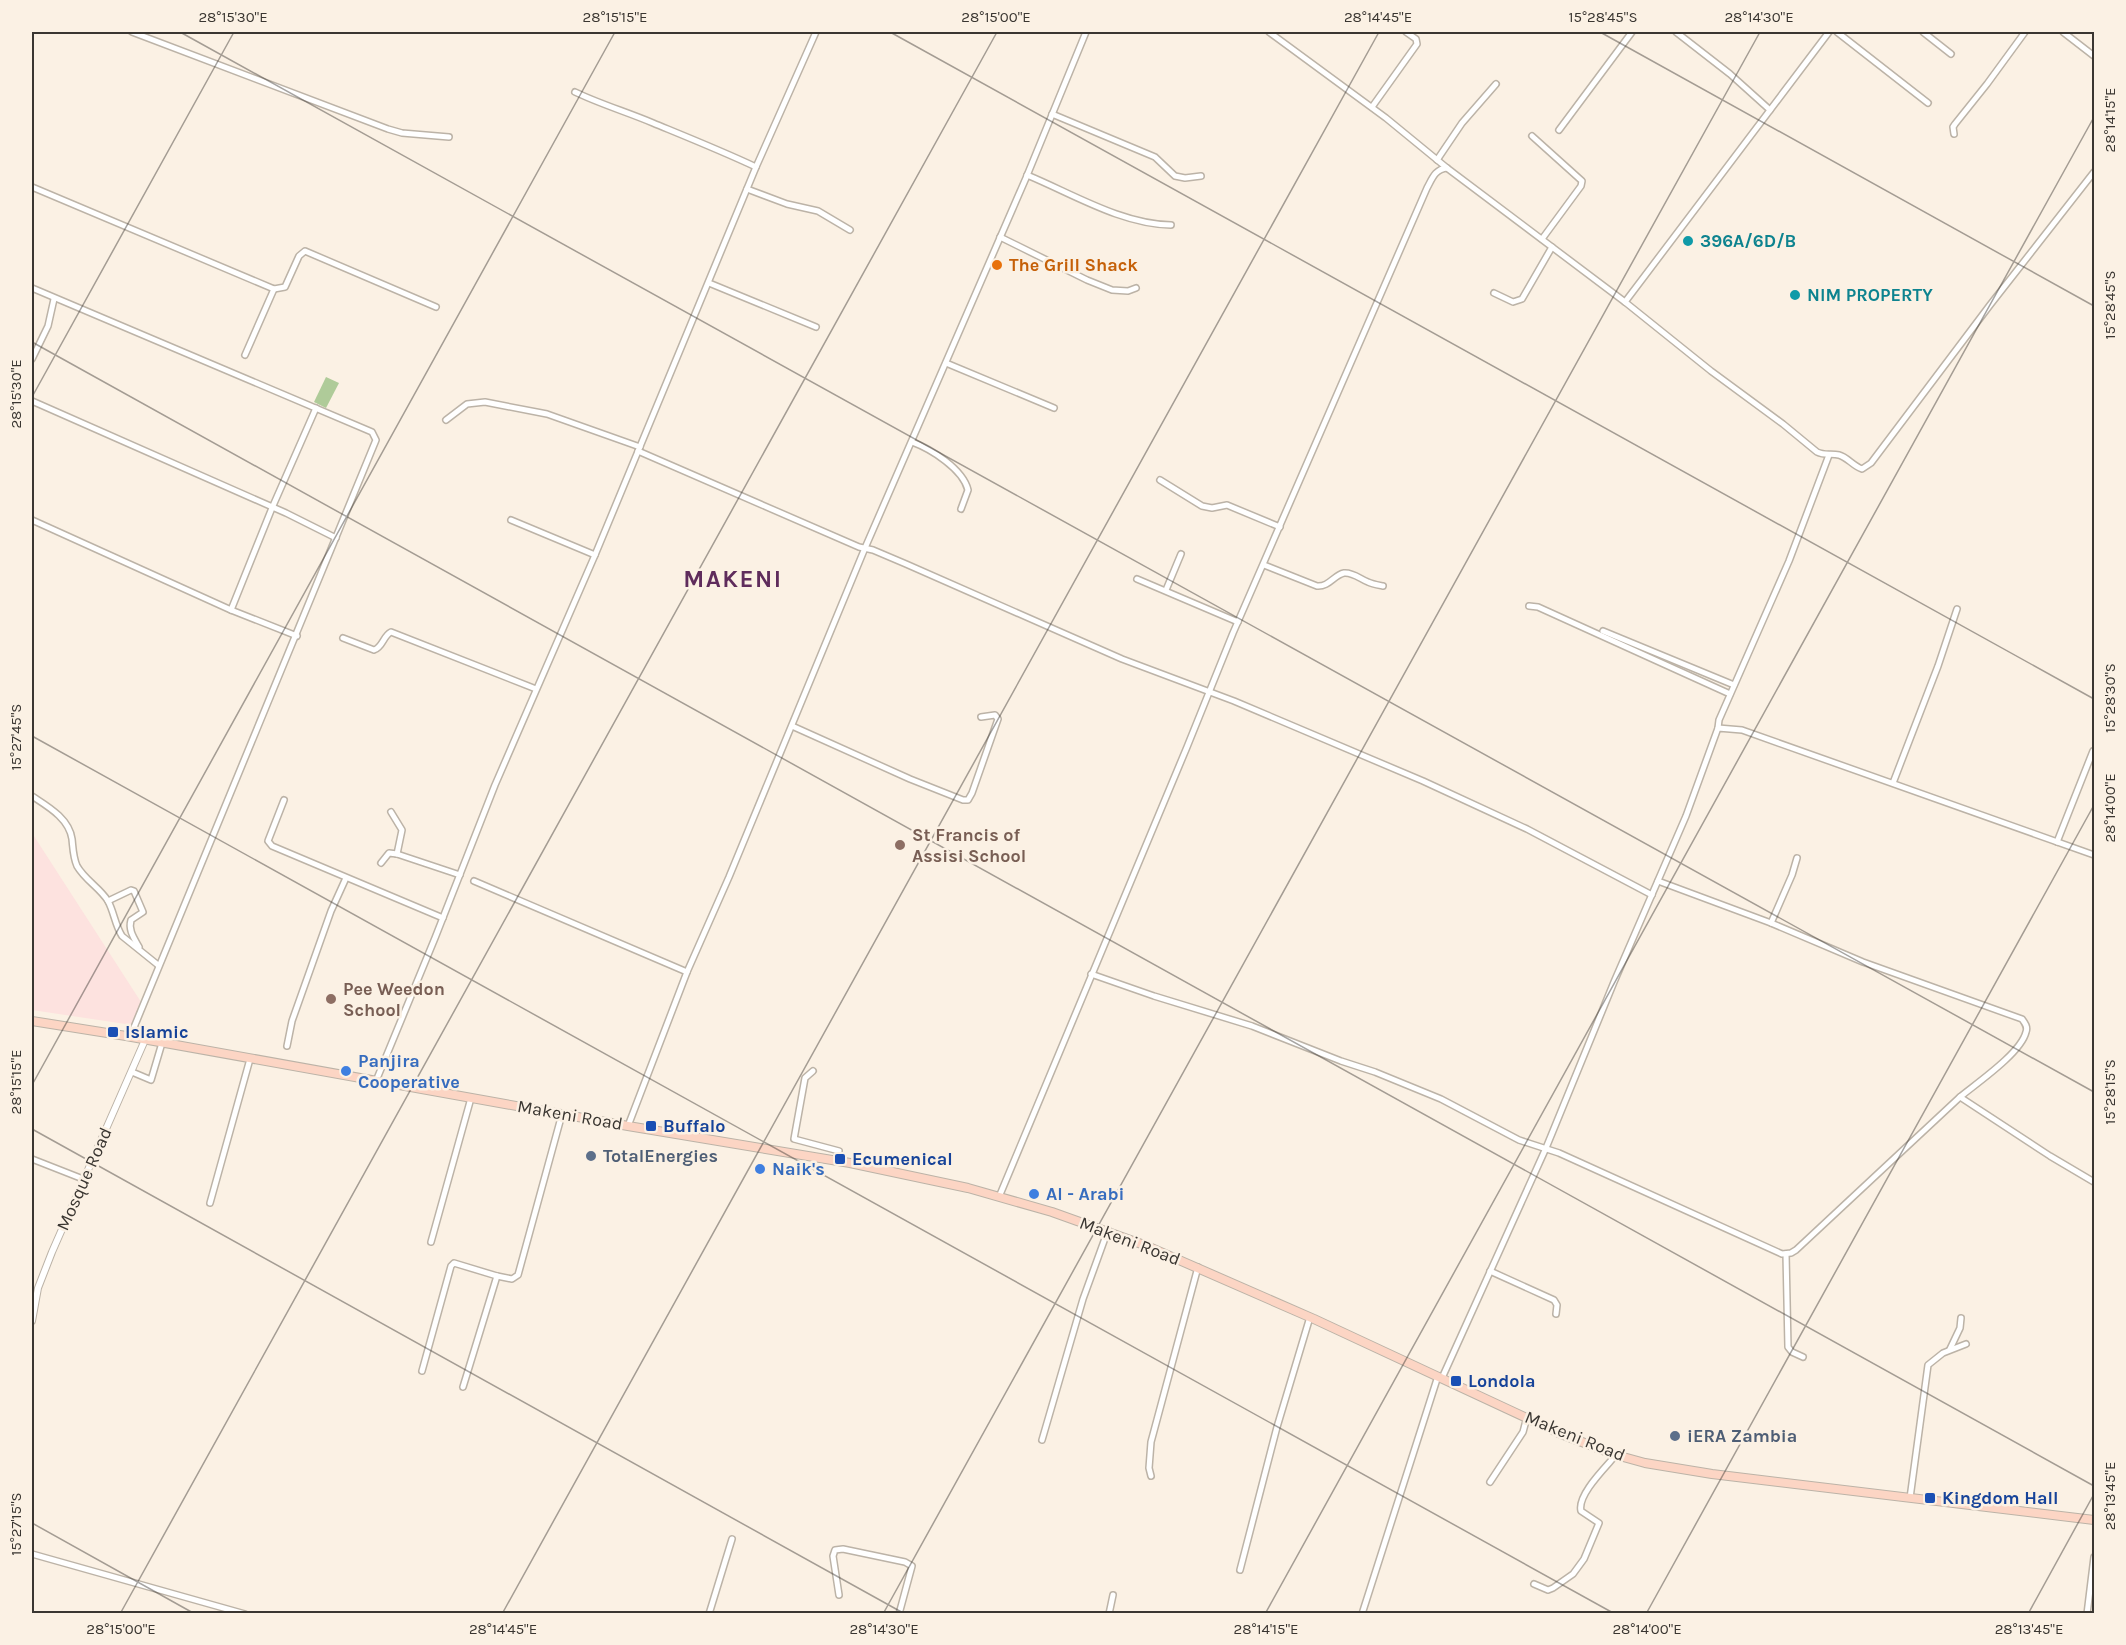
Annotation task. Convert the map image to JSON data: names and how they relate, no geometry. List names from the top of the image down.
{
  "streets": {
    "main road": ["Makeni Road"],
    "street": ["Mosque Road"]
  },
  "crossings": [
    ["Makeni Road", "Mosque Road"]
  ],
  "districts": ["MAKENI"],
  "places": {
    "other": [
      "396A/6D/B",
      "The Grill Shack",
      "NIM PROPERTY",
      "St Francis of Assisi School",
      "Pee Weedon School",
      "Panjira Cooperative",
      "TotalEnergies",
      "Naik's",
      "Al - Arabi",
      "iERA Zambia"
    ],
    "transit": [
      "Islamic",
      "Buffalo",
      "Ecumenical",
      "Londola",
      "Kingdom Hall"
    ]
  },
  "coordinates": [
    "28°15'30\"E",
    "28°15'15\"E",
    "28°15'00\"E",
    "28°14'45\"E",
    "15°28'45\"S",
    "28°14'30\"E",
    "28°14'15\"E",
    "15°28'30\"S",
    "15°27'45\"S",
    "28°14'00\"E",
    "15°28'15\"S",
    "28°13'45\"E",
    "15°27'15\"S"
  ]
}
